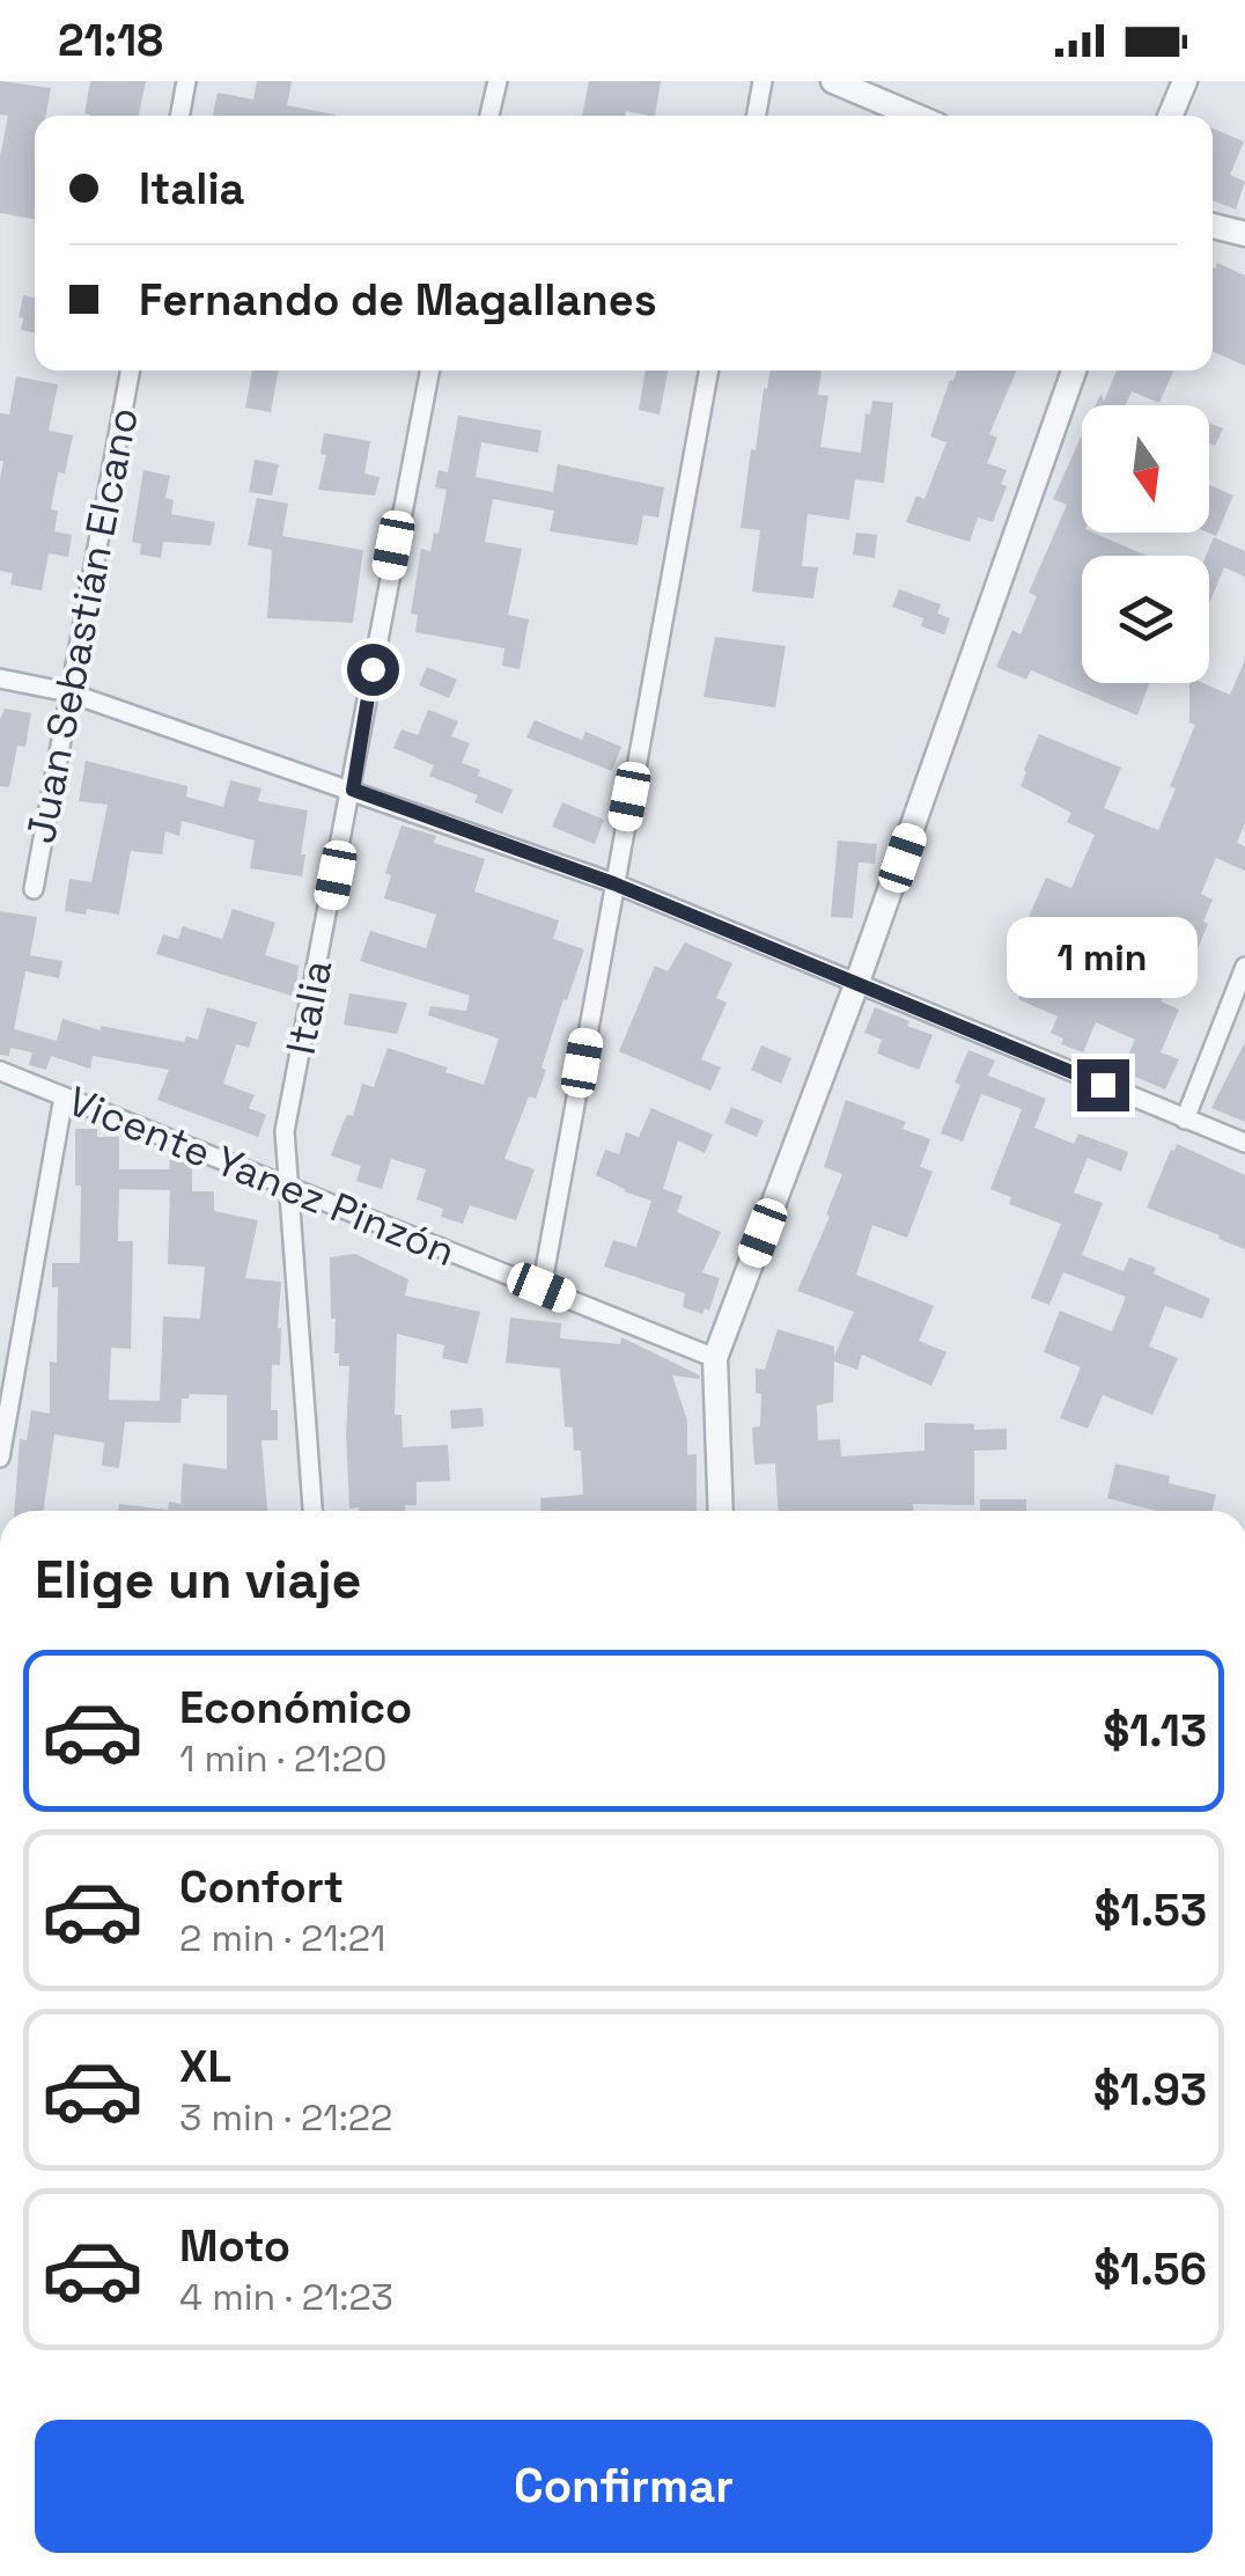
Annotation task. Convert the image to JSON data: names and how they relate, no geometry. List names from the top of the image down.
{
  "streets": {
    "street": ["Juan Sebastián Elcano", "Italia", "Vicente Yanez Pinzón"]
  },
  "crossings": [
    ["Italia", "Vicente Yanez Pinzón"]
  ],
  "north": "bottom",
  "page": {
    "status": "21:18",
    "banner": ["Italia", "Fernando de Magallanes"],
    "bubble": "1 min",
    "heading": "Elige un viaje",
    "list": [
      {
        "name": "Económico",
        "note": "1 min · 21:20",
        "value": "$1.13"
      },
      {
        "name": "Confort",
        "note": "2 min · 21:21",
        "value": "$1.53"
      },
      {
        "name": "XL",
        "note": "3 min · 21:22",
        "value": "$1.93"
      },
      {
        "name": "Moto",
        "note": "4 min · 21:23",
        "value": "$1.56"
      }
    ],
    "buttons": "Confirmar"
  }
}
